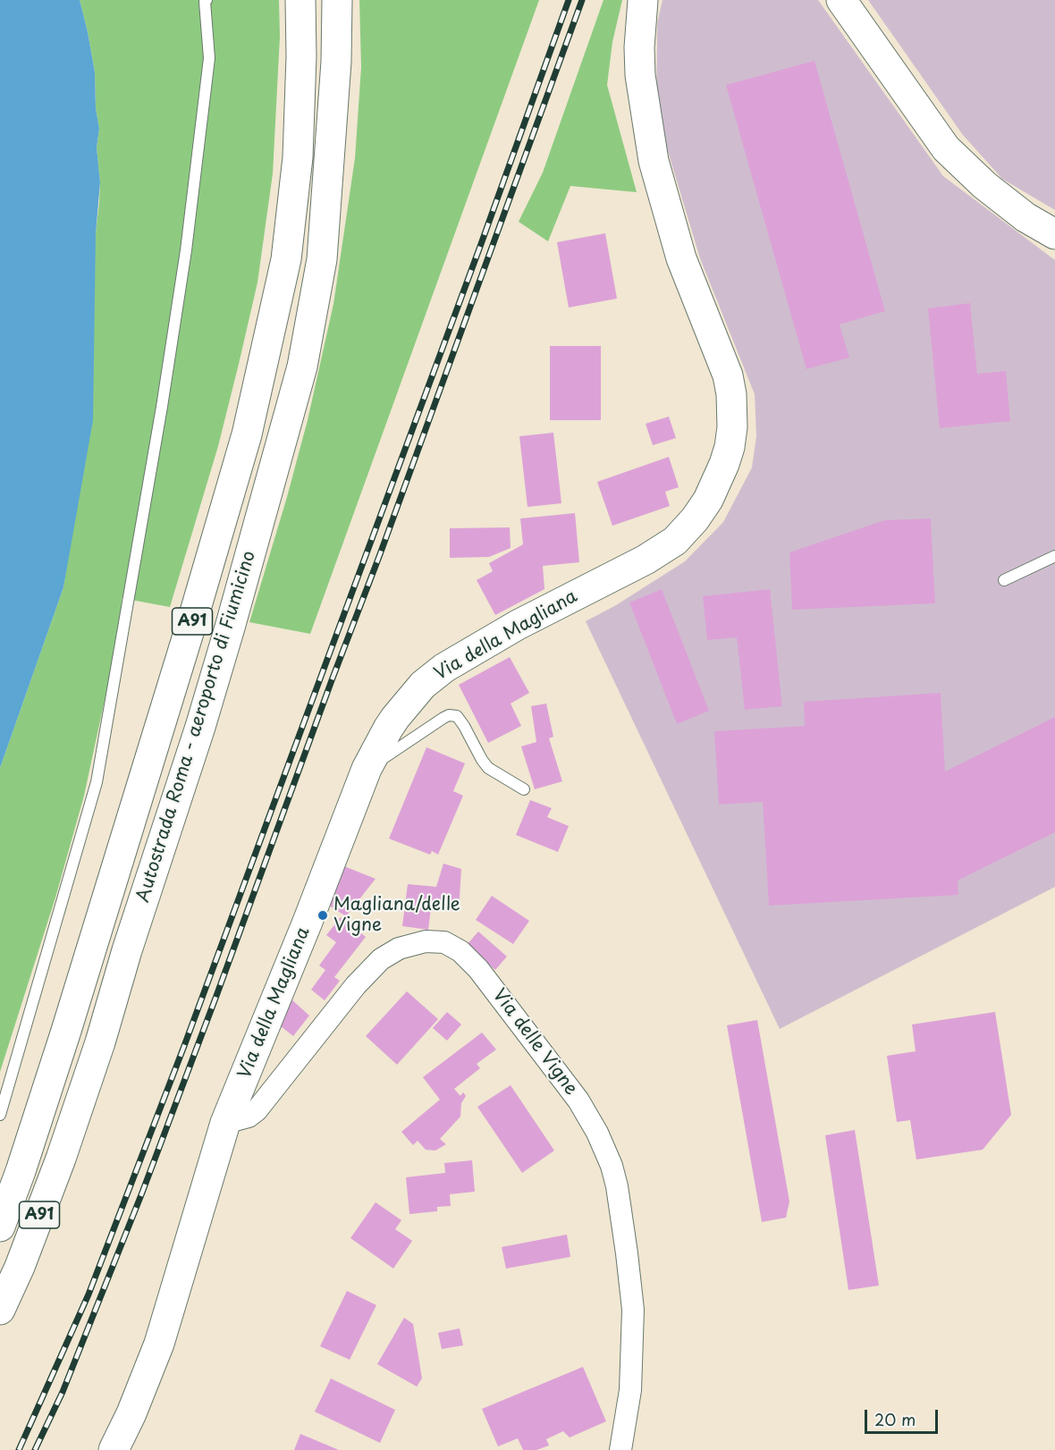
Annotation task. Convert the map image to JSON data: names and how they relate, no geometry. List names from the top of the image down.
{
  "streets": {
    "main road": ["A91", "Via della Magliana", "Autostrada Roma - aeroporto di Fiumicino"],
    "street": ["Via delle Vigne"]
  },
  "crossings": [
    ["Via della Magliana", "Via delle Vigne"]
  ],
  "places": ["Magliana/delle Vigne"],
  "scale_bar": "20 m"
}
